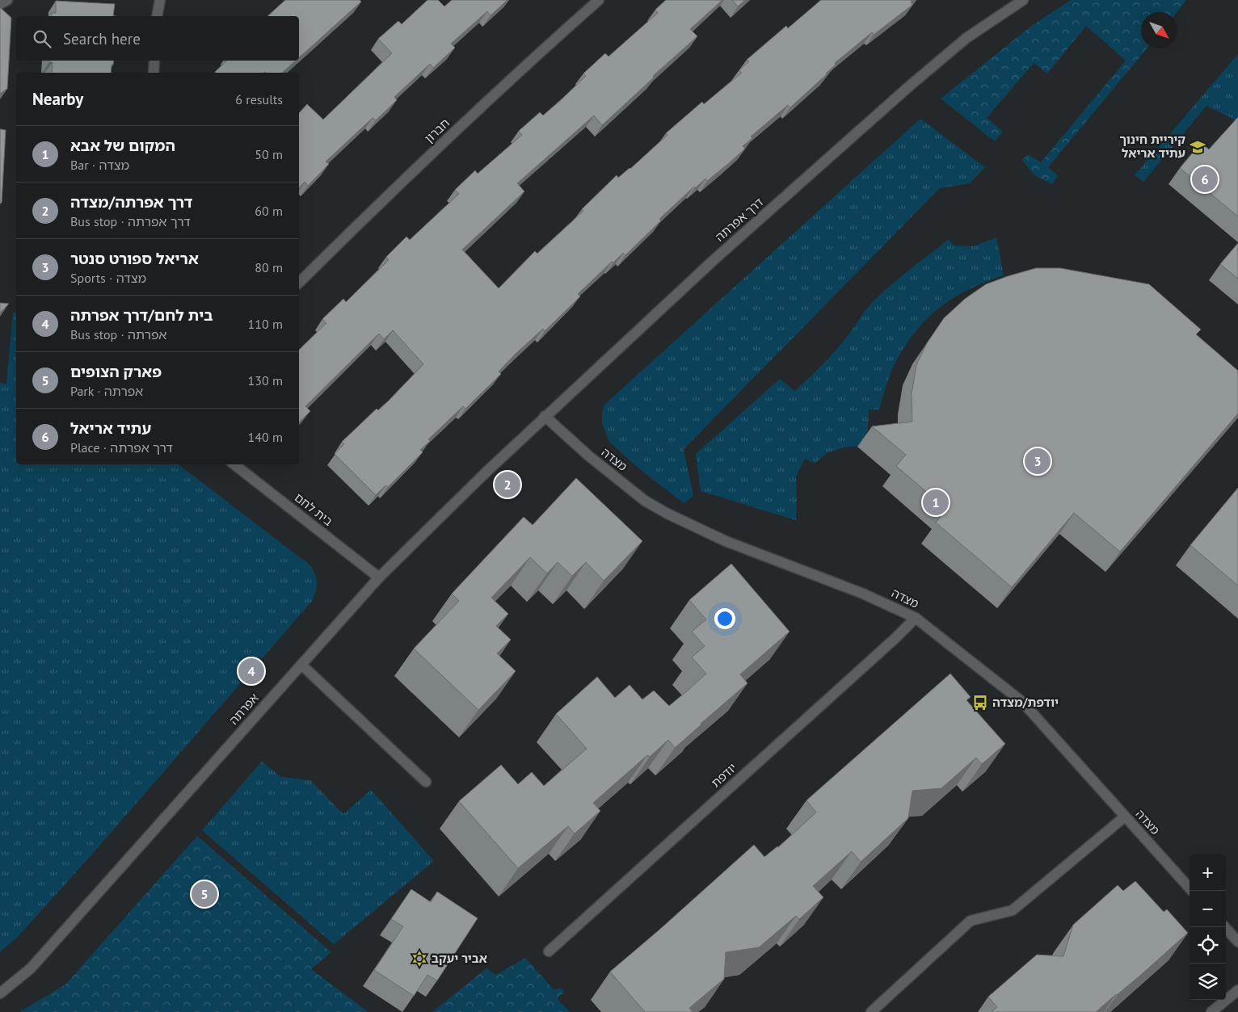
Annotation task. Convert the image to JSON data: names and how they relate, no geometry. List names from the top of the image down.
{
  "streets": {
    "street": [
      "חברון",
      "דרך אפרתה",
      "מצדה",
      "בית לחם",
      "אפרתה",
      "יודפת"
    ]
  },
  "crossings": [
    ["דרך אפרתה", "מצדה"],
    ["דרך אפרתה", "אפרתה"],
    ["מצדה", "יודפת"],
    ["בית לחם", "אפרתה"]
  ],
  "places": {
    "school or university": ["קיריית חינוך עתיד אריאל"],
    "bus stop": ["יודפת/מצדה"],
    "synagogue": ["אביר יעקב"]
  },
  "north": "bottom right",
  "page": {
    "search": "Search here",
    "heading": ["Nearby", "6 results"],
    "list": [
      {
        "mark": "1",
        "name": "המקום של אבא",
        "note": "Bar · מצדה",
        "value": "50 m"
      },
      {
        "mark": "2",
        "name": "דרך אפרתה/מצדה",
        "note": "Bus stop · דרך אפרתה",
        "value": "60 m"
      },
      {
        "mark": "3",
        "name": "אריאל ספורט סנטר",
        "note": "Sports · מצדה",
        "value": "80 m"
      },
      {
        "mark": "4",
        "name": "בית לחם/דרך אפרתה",
        "note": "Bus stop · אפרתה",
        "value": "110 m"
      },
      {
        "mark": "5",
        "name": "פארק הצופים",
        "note": "Park · אפרתה",
        "value": "130 m"
      },
      {
        "mark": "6",
        "name": "עתיד אריאל",
        "note": "Place · דרך אפרתה",
        "value": "140 m"
      }
    ],
    "pins": [
      "6",
      "3",
      "2",
      "1",
      "4",
      "5"
    ],
    "map_buttons": ["+", "−"]
  }
}
